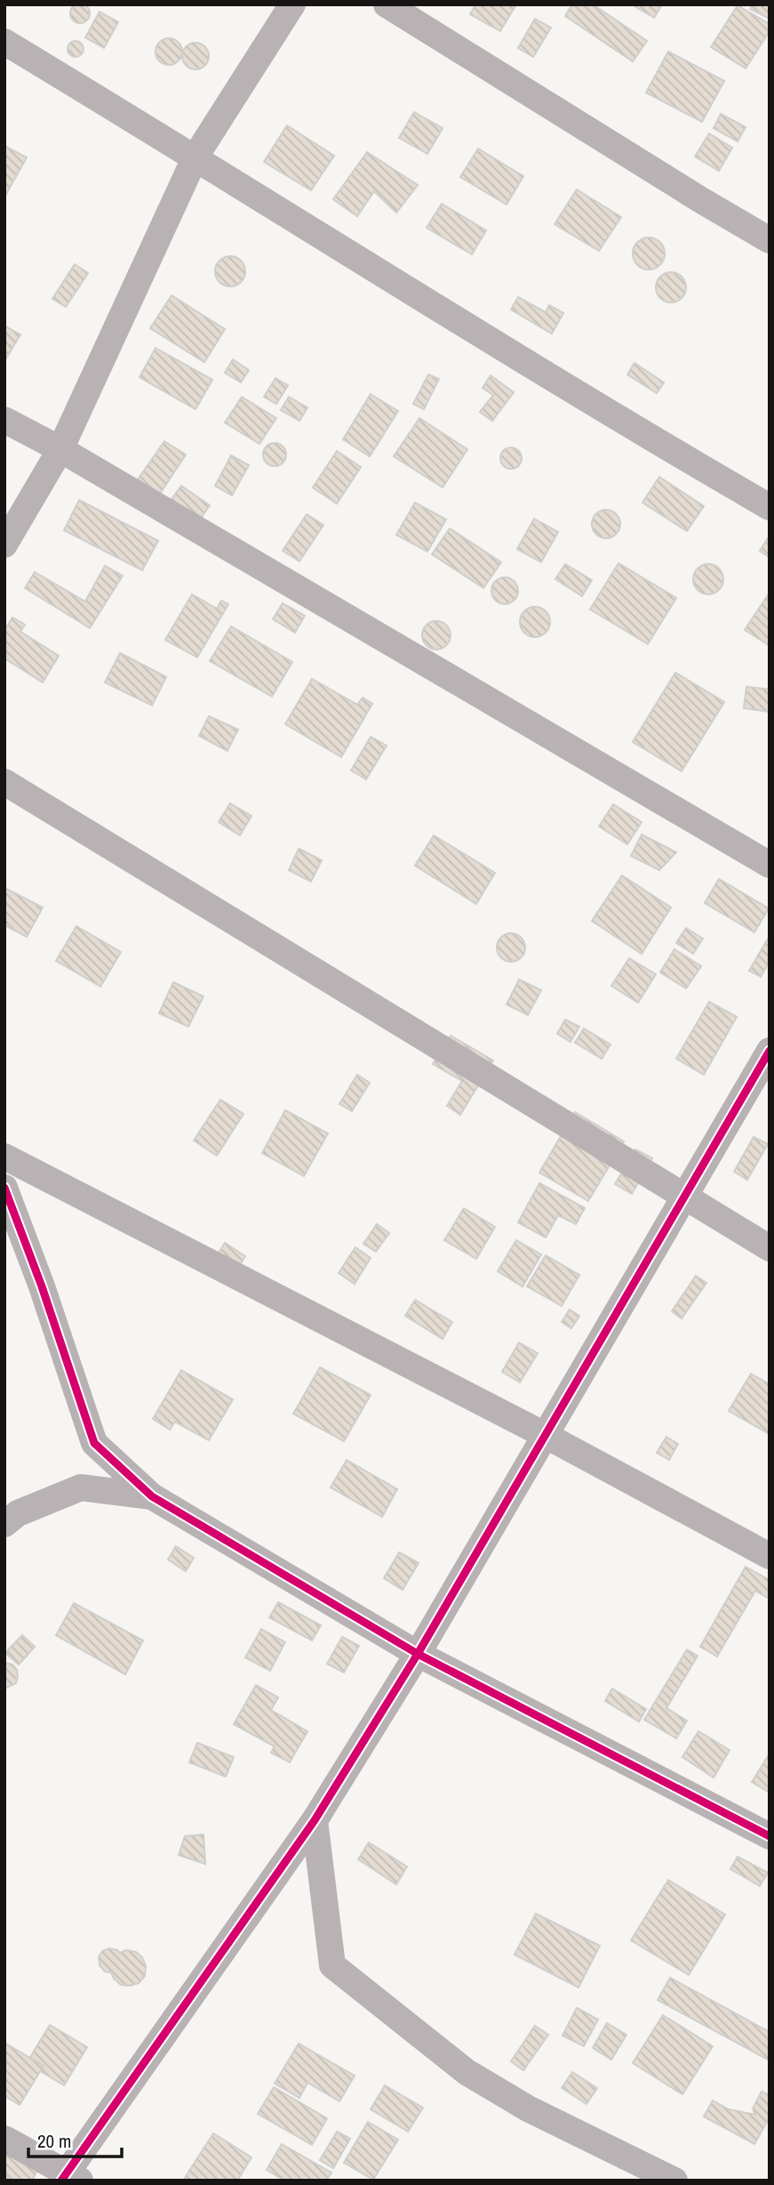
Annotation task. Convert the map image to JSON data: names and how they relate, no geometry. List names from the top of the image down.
{
  "scale_bar": "20 m"
}
